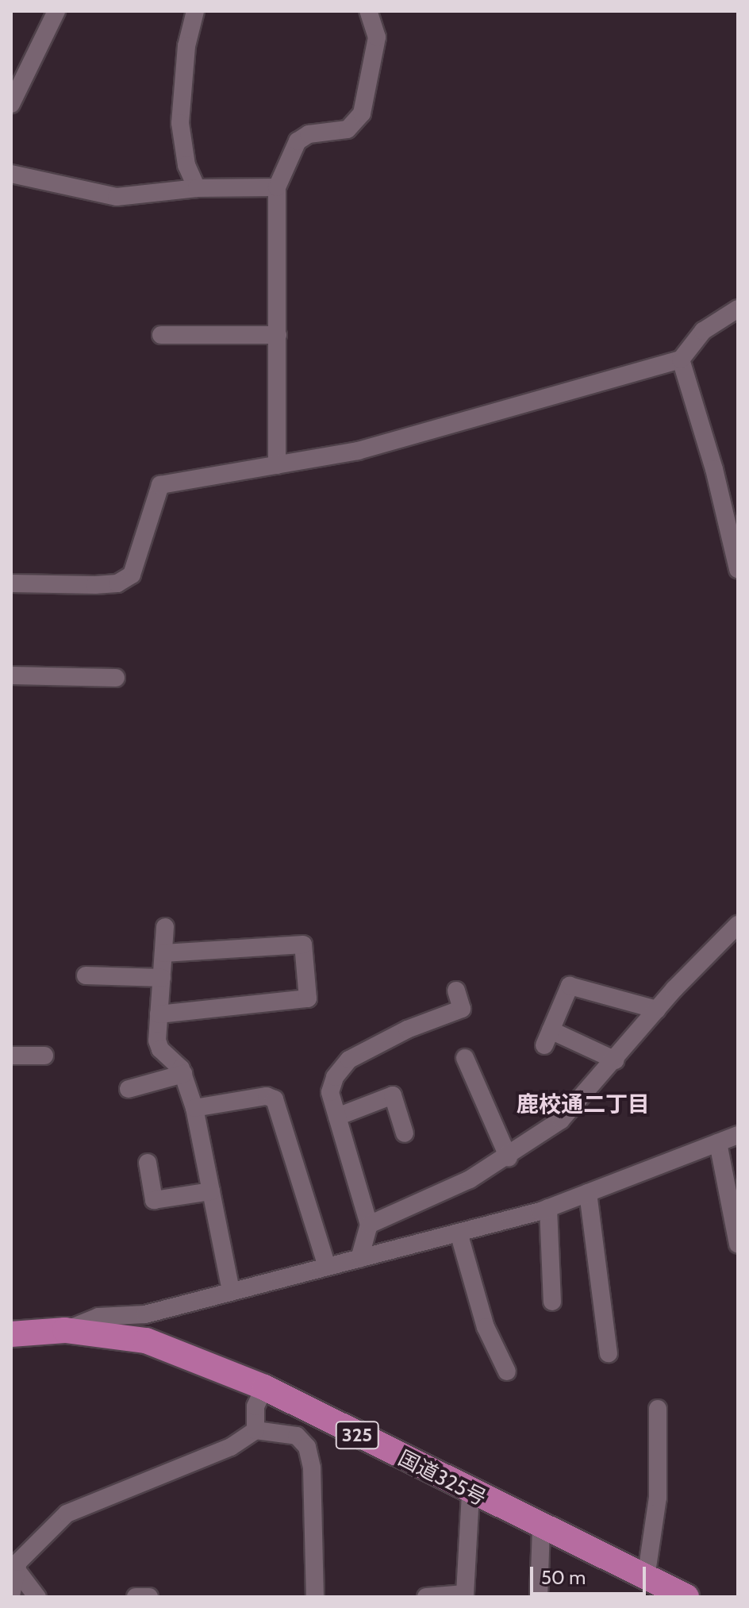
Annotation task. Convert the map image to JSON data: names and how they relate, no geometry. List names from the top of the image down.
{
  "streets": {
    "highway": ["325", "国道325号"]
  },
  "districts": ["鹿校通二丁目"],
  "scale_bar": "50 m"
}
